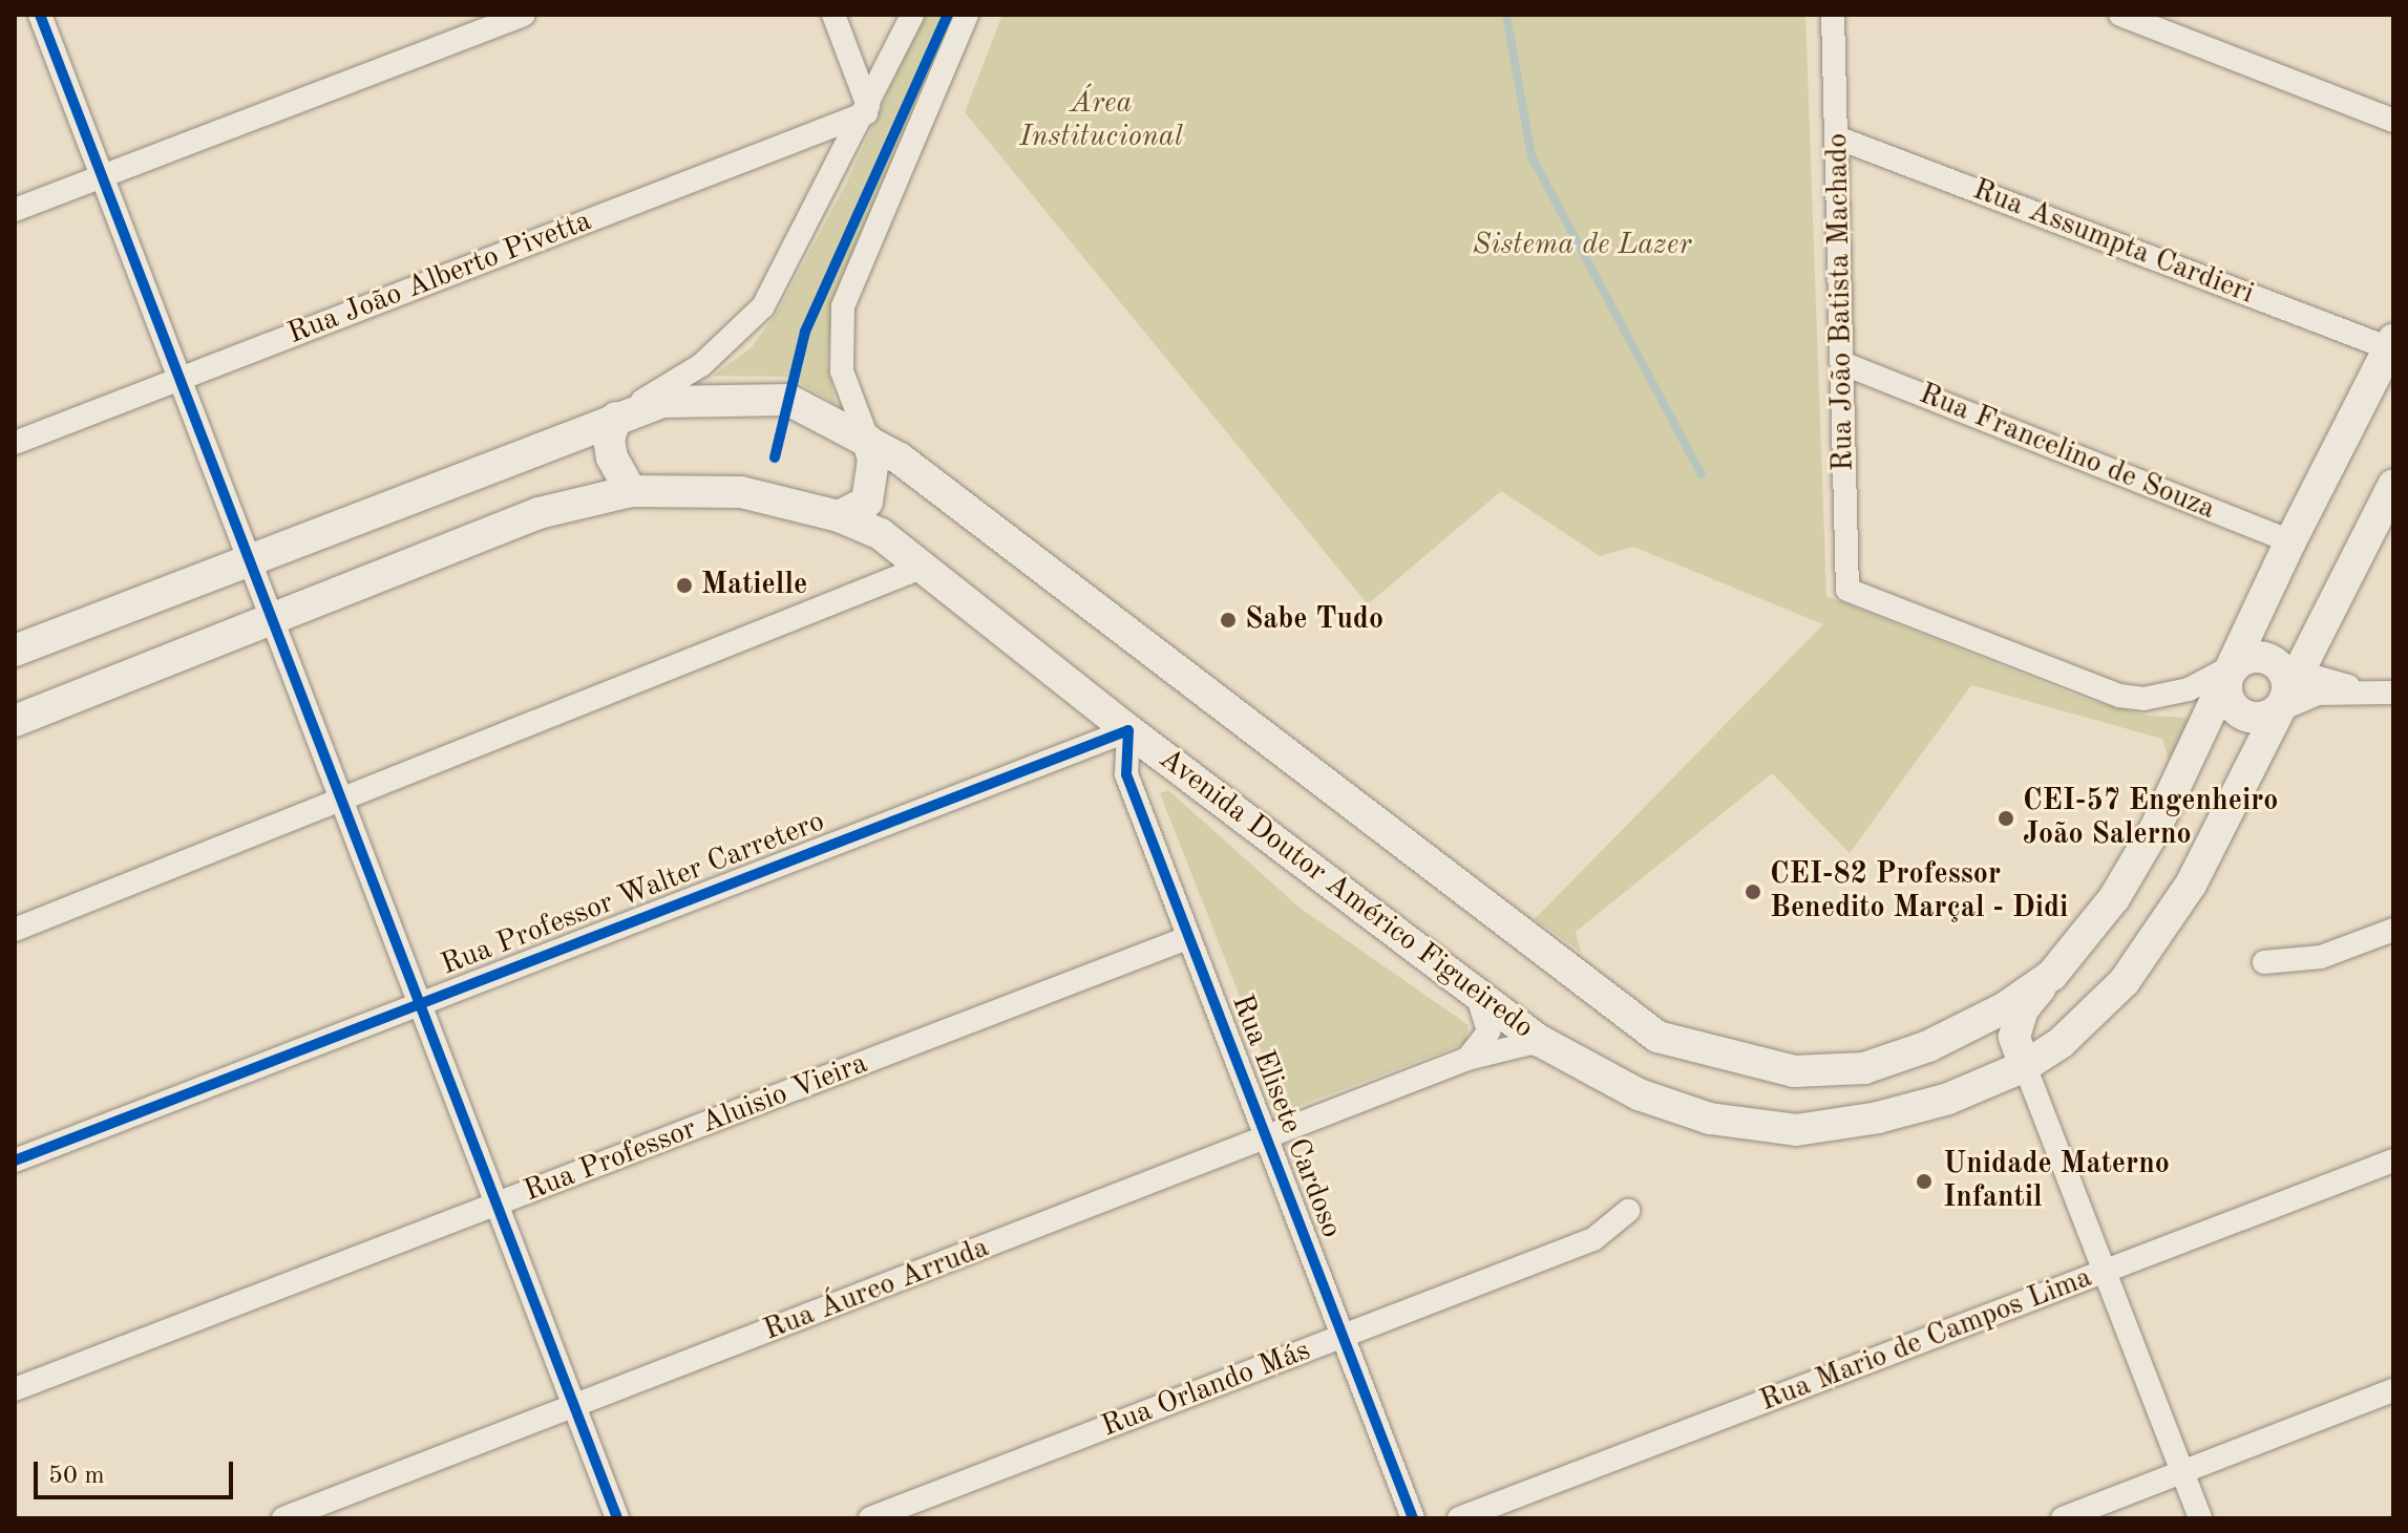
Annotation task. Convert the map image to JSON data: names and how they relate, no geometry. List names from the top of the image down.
{
  "streets": {
    "main road": ["Avenida Doutor Américo Figueiredo"],
    "street": [
      "Rua Assumpta Cardieri",
      "Rua João Alberto Pivetta",
      "Rua João Batista Machado",
      "Rua Francelino de Souza",
      "Rua Professor Walter Carretero",
      "Rua Elisete Cardoso",
      "Rua Professor Aluisio Vieira",
      "Rua Áureo Arruda",
      "Rua Mario de Campos Lima",
      "Rua Orlando Más"
    ]
  },
  "crossings": [
    ["Rua Assumpta Cardieri", "Rua João Batista Machado"],
    ["Rua João Batista Machado", "Rua Francelino de Souza"],
    ["Rua Professor Walter Carretero", "Avenida Doutor Américo Figueiredo"],
    ["Rua Professor Walter Carretero", "Rua Elisete Cardoso"],
    ["Avenida Doutor Américo Figueiredo", "Rua Elisete Cardoso"],
    ["Avenida Doutor Américo Figueiredo", "Rua Áureo Arruda"],
    ["Rua Elisete Cardoso", "Rua Professor Aluisio Vieira"],
    ["Rua Elisete Cardoso", "Rua Áureo Arruda"],
    ["Rua Elisete Cardoso", "Rua Orlando Más"]
  ],
  "parks": ["Área Institucional", "Sistema de Lazer"],
  "places": [
    "Matielle",
    "Sabe Tudo",
    "CEI-57 Engenheiro João Salerno",
    "CEI-82 Professor Benedito Marçal - Didi",
    "Unidade Materno Infantil"
  ],
  "scale_bar": "50 m"
}
